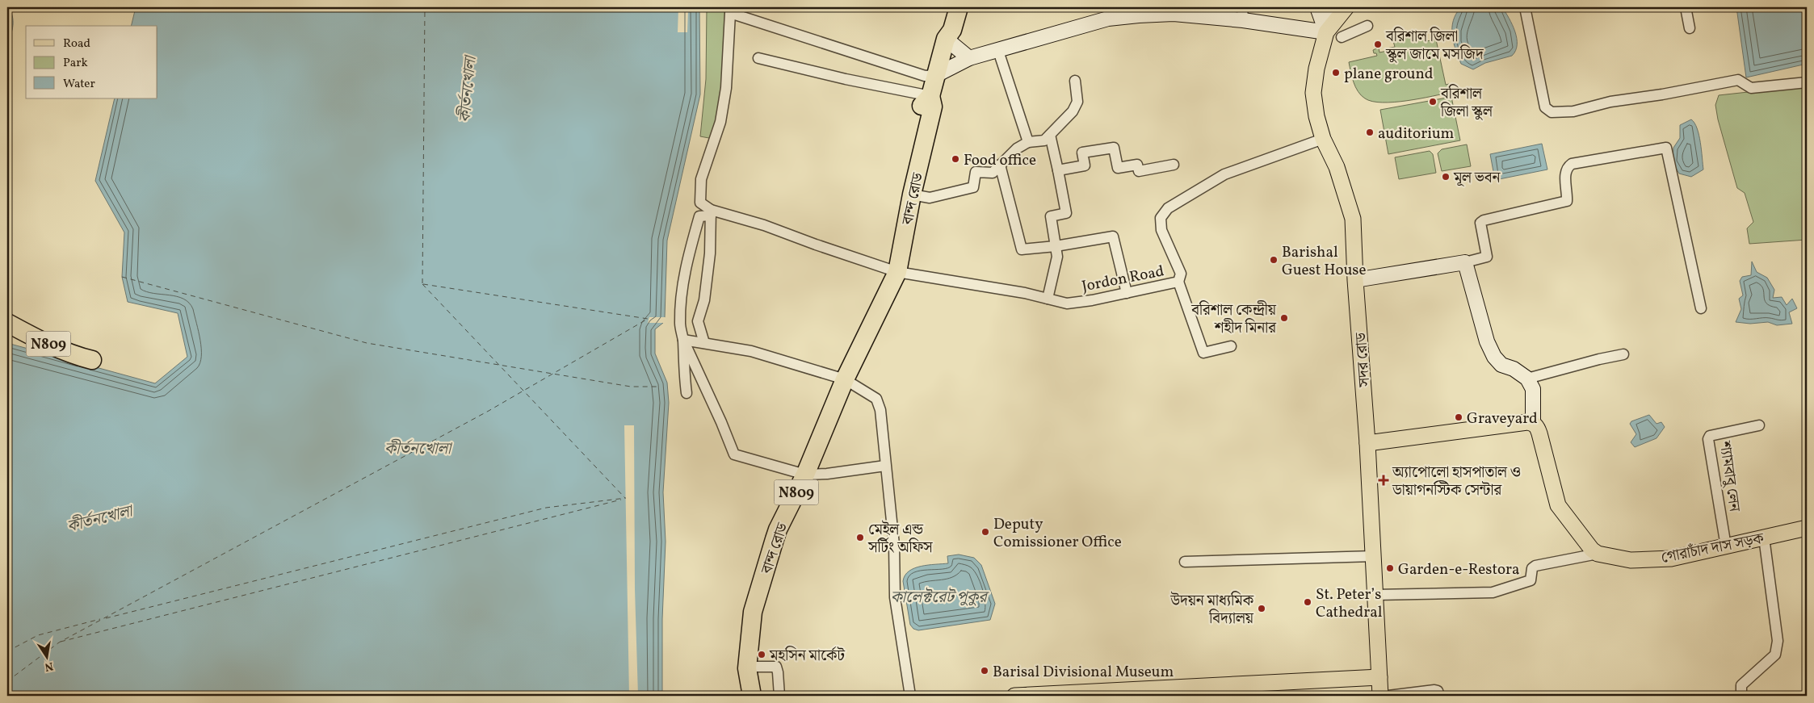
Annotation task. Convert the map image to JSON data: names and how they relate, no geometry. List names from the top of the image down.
{
  "streets": {
    "highway": ["বান্দ রোড", "N809"],
    "main road": ["সদর রোড", "গোরাচাঁদ দাস সড়ক"],
    "street": ["Jordon Road", "শ্যামবাবু লেন"]
  },
  "crossings": [
    ["বান্দ রোড", "Jordon Road"],
    ["Jordon Road", "সদর রোড"],
    ["শ্যামবাবু লেন", "গোরাচাঁদ দাস সড়ক"]
  ],
  "water": ["কীর্তনখোলা", "কালেক্টরেট পুকুর"],
  "places": {
    "other": [
      "বরিশাল জিলা স্কুল জামে মসজিদ",
      "plane ground",
      "বরিশাল জিলা স্কুল",
      "auditorium",
      "Food office",
      "মূল ভবন",
      "Barishal Guest House",
      "বরিশাল কেন্দ্রীয় শহীদ মিনার",
      "Graveyard",
      "Deputy Comissioner Office",
      "মেইল এন্ড সর্টিং অফিস",
      "Garden-e-Restora",
      "St. Peter’s Cathedral",
      "উদয়ন মাধ্যমিক বিদ্যালয়",
      "মহসিন মার্কেট",
      "Barisal Divisional Museum"
    ],
    "health": ["অ্যাপোলো হাসপাতাল ও ডায়াগনস্টিক সেন্টার"]
  },
  "legend": ["Road", "Park", "Water"],
  "north": "bottom"
}
